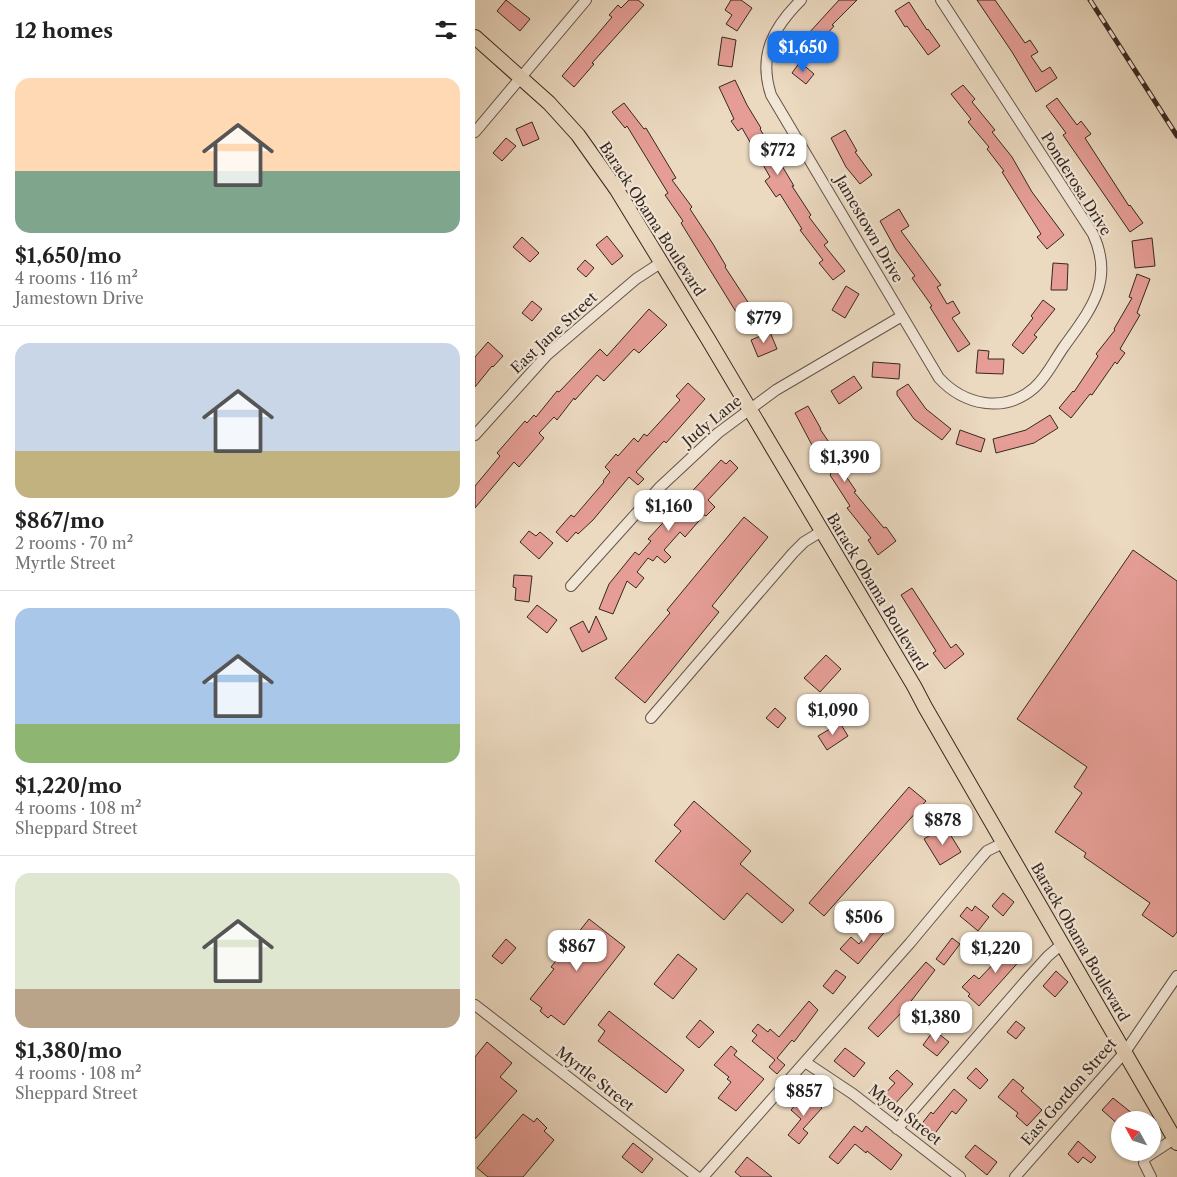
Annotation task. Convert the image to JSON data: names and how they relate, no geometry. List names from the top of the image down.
{
  "streets": {
    "main road": ["Barack Obama Boulevard"],
    "street": [
      "Ponderosa Drive",
      "Jamestown Drive",
      "East Jane Street",
      "Judy Lane",
      "Myrtle Street",
      "East Gordon Street",
      "Myon Street"
    ]
  },
  "crossings": [
    ["Ponderosa Drive", "Jamestown Drive"],
    ["Ponderosa Drive", "Judy Lane"],
    ["Barack Obama Boulevard", "East Jane Street"],
    ["Barack Obama Boulevard", "Judy Lane"],
    ["Barack Obama Boulevard", "East Gordon Street"],
    ["Jamestown Drive", "Judy Lane"]
  ],
  "north": "top left",
  "page": {
    "heading": "12 homes",
    "price": [
      "$1,650",
      "$772",
      "$779",
      "$1,390",
      "$1,160",
      "$1,090",
      "$878",
      "$506",
      "$867",
      "$1,220",
      "$1,380",
      "$857"
    ],
    "list": [
      {
        "name": "$1,650/mo",
        "note": "4 rooms · 116 m² · Jamestown Drive"
      },
      {
        "name": "$867/mo",
        "note": "2 rooms · 70 m² · Myrtle Street"
      },
      {
        "name": "$1,220/mo",
        "note": "4 rooms · 108 m² · Sheppard Street"
      },
      {
        "name": "$1,380/mo",
        "note": "4 rooms · 108 m² · Sheppard Street"
      }
    ]
  }
}
